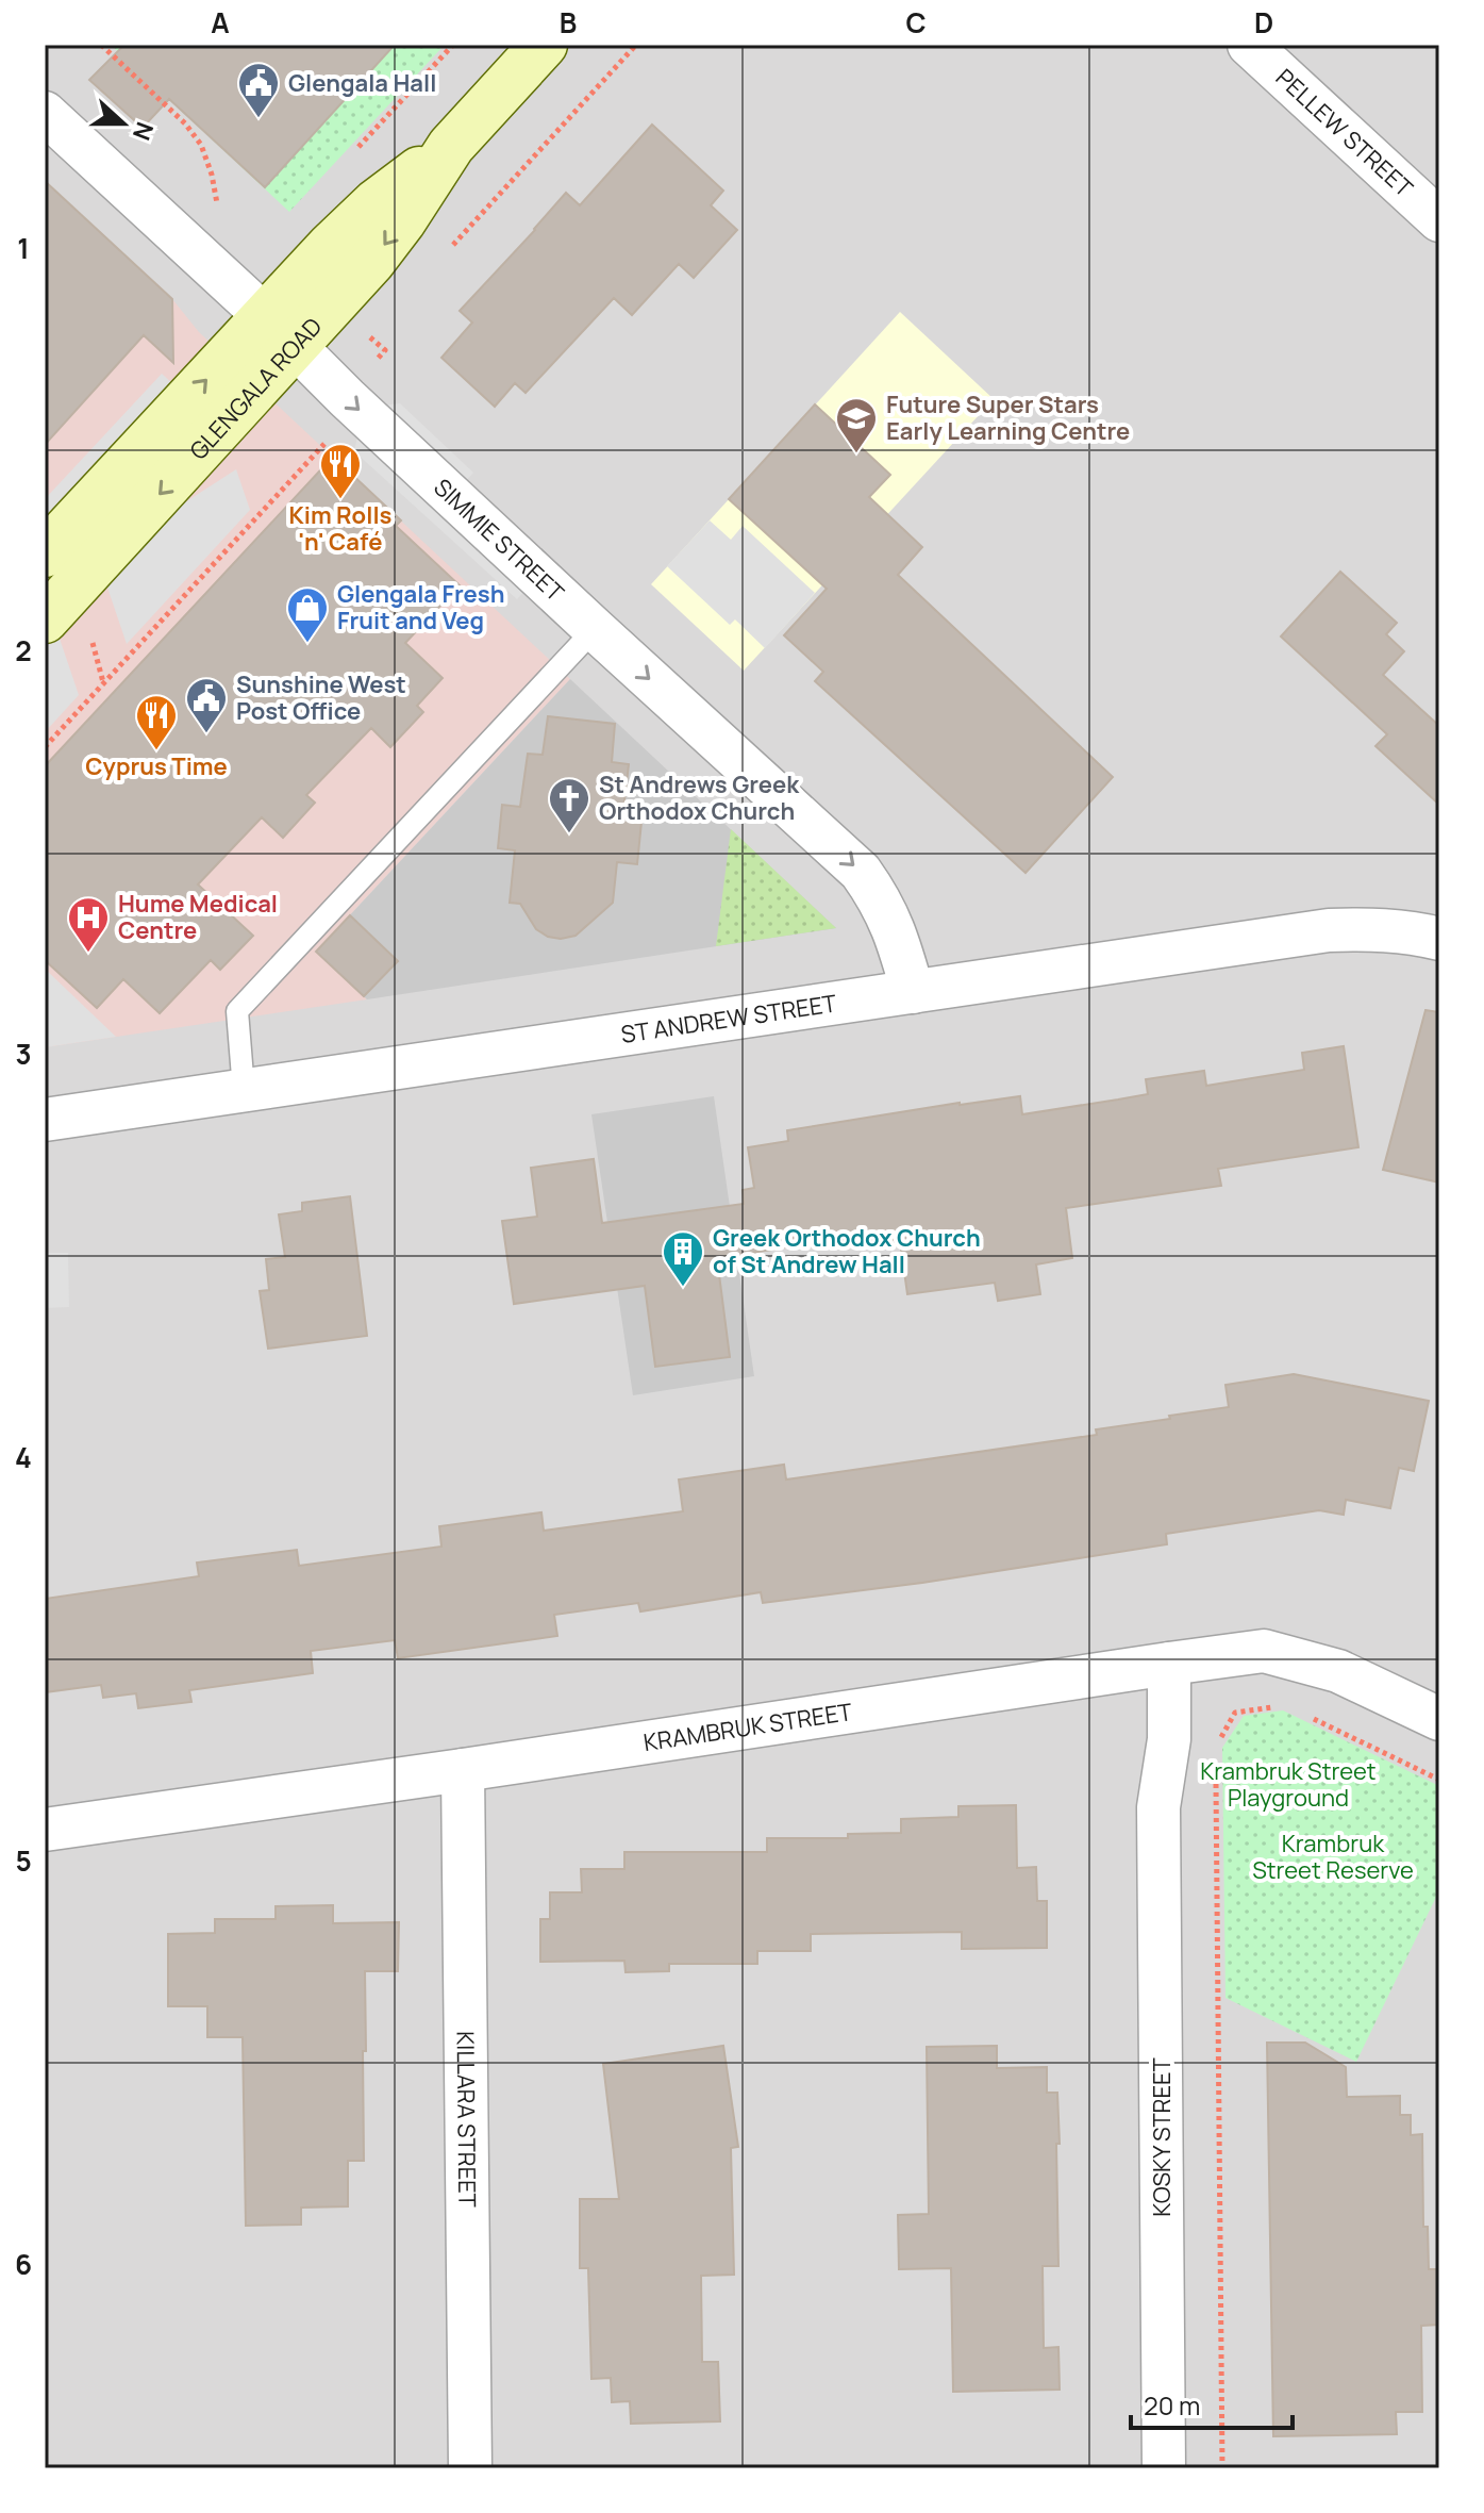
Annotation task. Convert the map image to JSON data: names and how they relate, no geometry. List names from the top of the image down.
{
  "streets": {
    "street": [
      "PELLEW STREET",
      "GLENGALA ROAD",
      "SIMMIE STREET",
      "ST ANDREW STREET",
      "KRAMBRUK STREET",
      "KILLARA STREET",
      "KOSKY STREET"
    ]
  },
  "crossings": [
    ["GLENGALA ROAD", "SIMMIE STREET"],
    ["SIMMIE STREET", "ST ANDREW STREET"],
    ["KRAMBRUK STREET", "KILLARA STREET"],
    ["KRAMBRUK STREET", "KOSKY STREET"]
  ],
  "one_way": ["SIMMIE STREET"],
  "parks": ["Krambruk Street Playground", "Krambruk Street Reserve"],
  "places": {
    "public building": ["Glengala Hall", "Sunshine West Post Office"],
    "school or university": ["Future Super Stars Early Learning Centre"],
    "restaurant": ["Kim Rolls 'n' Café", "Cyprus Time"],
    "shop": ["Glengala Fresh Fruit and Veg"],
    "church": ["St Andrews Greek Orthodox Church"],
    "hospital": ["Hume Medical Centre"],
    "building": ["Greek Orthodox Church of St Andrew Hall"]
  },
  "scale_bar": "20 m",
  "north": "right",
  "grid": {
    "columns": [
      "A",
      "B",
      "C",
      "D"
    ],
    "rows": [
      "1",
      "2",
      "3",
      "4",
      "5",
      "6"
    ]
  }
}
